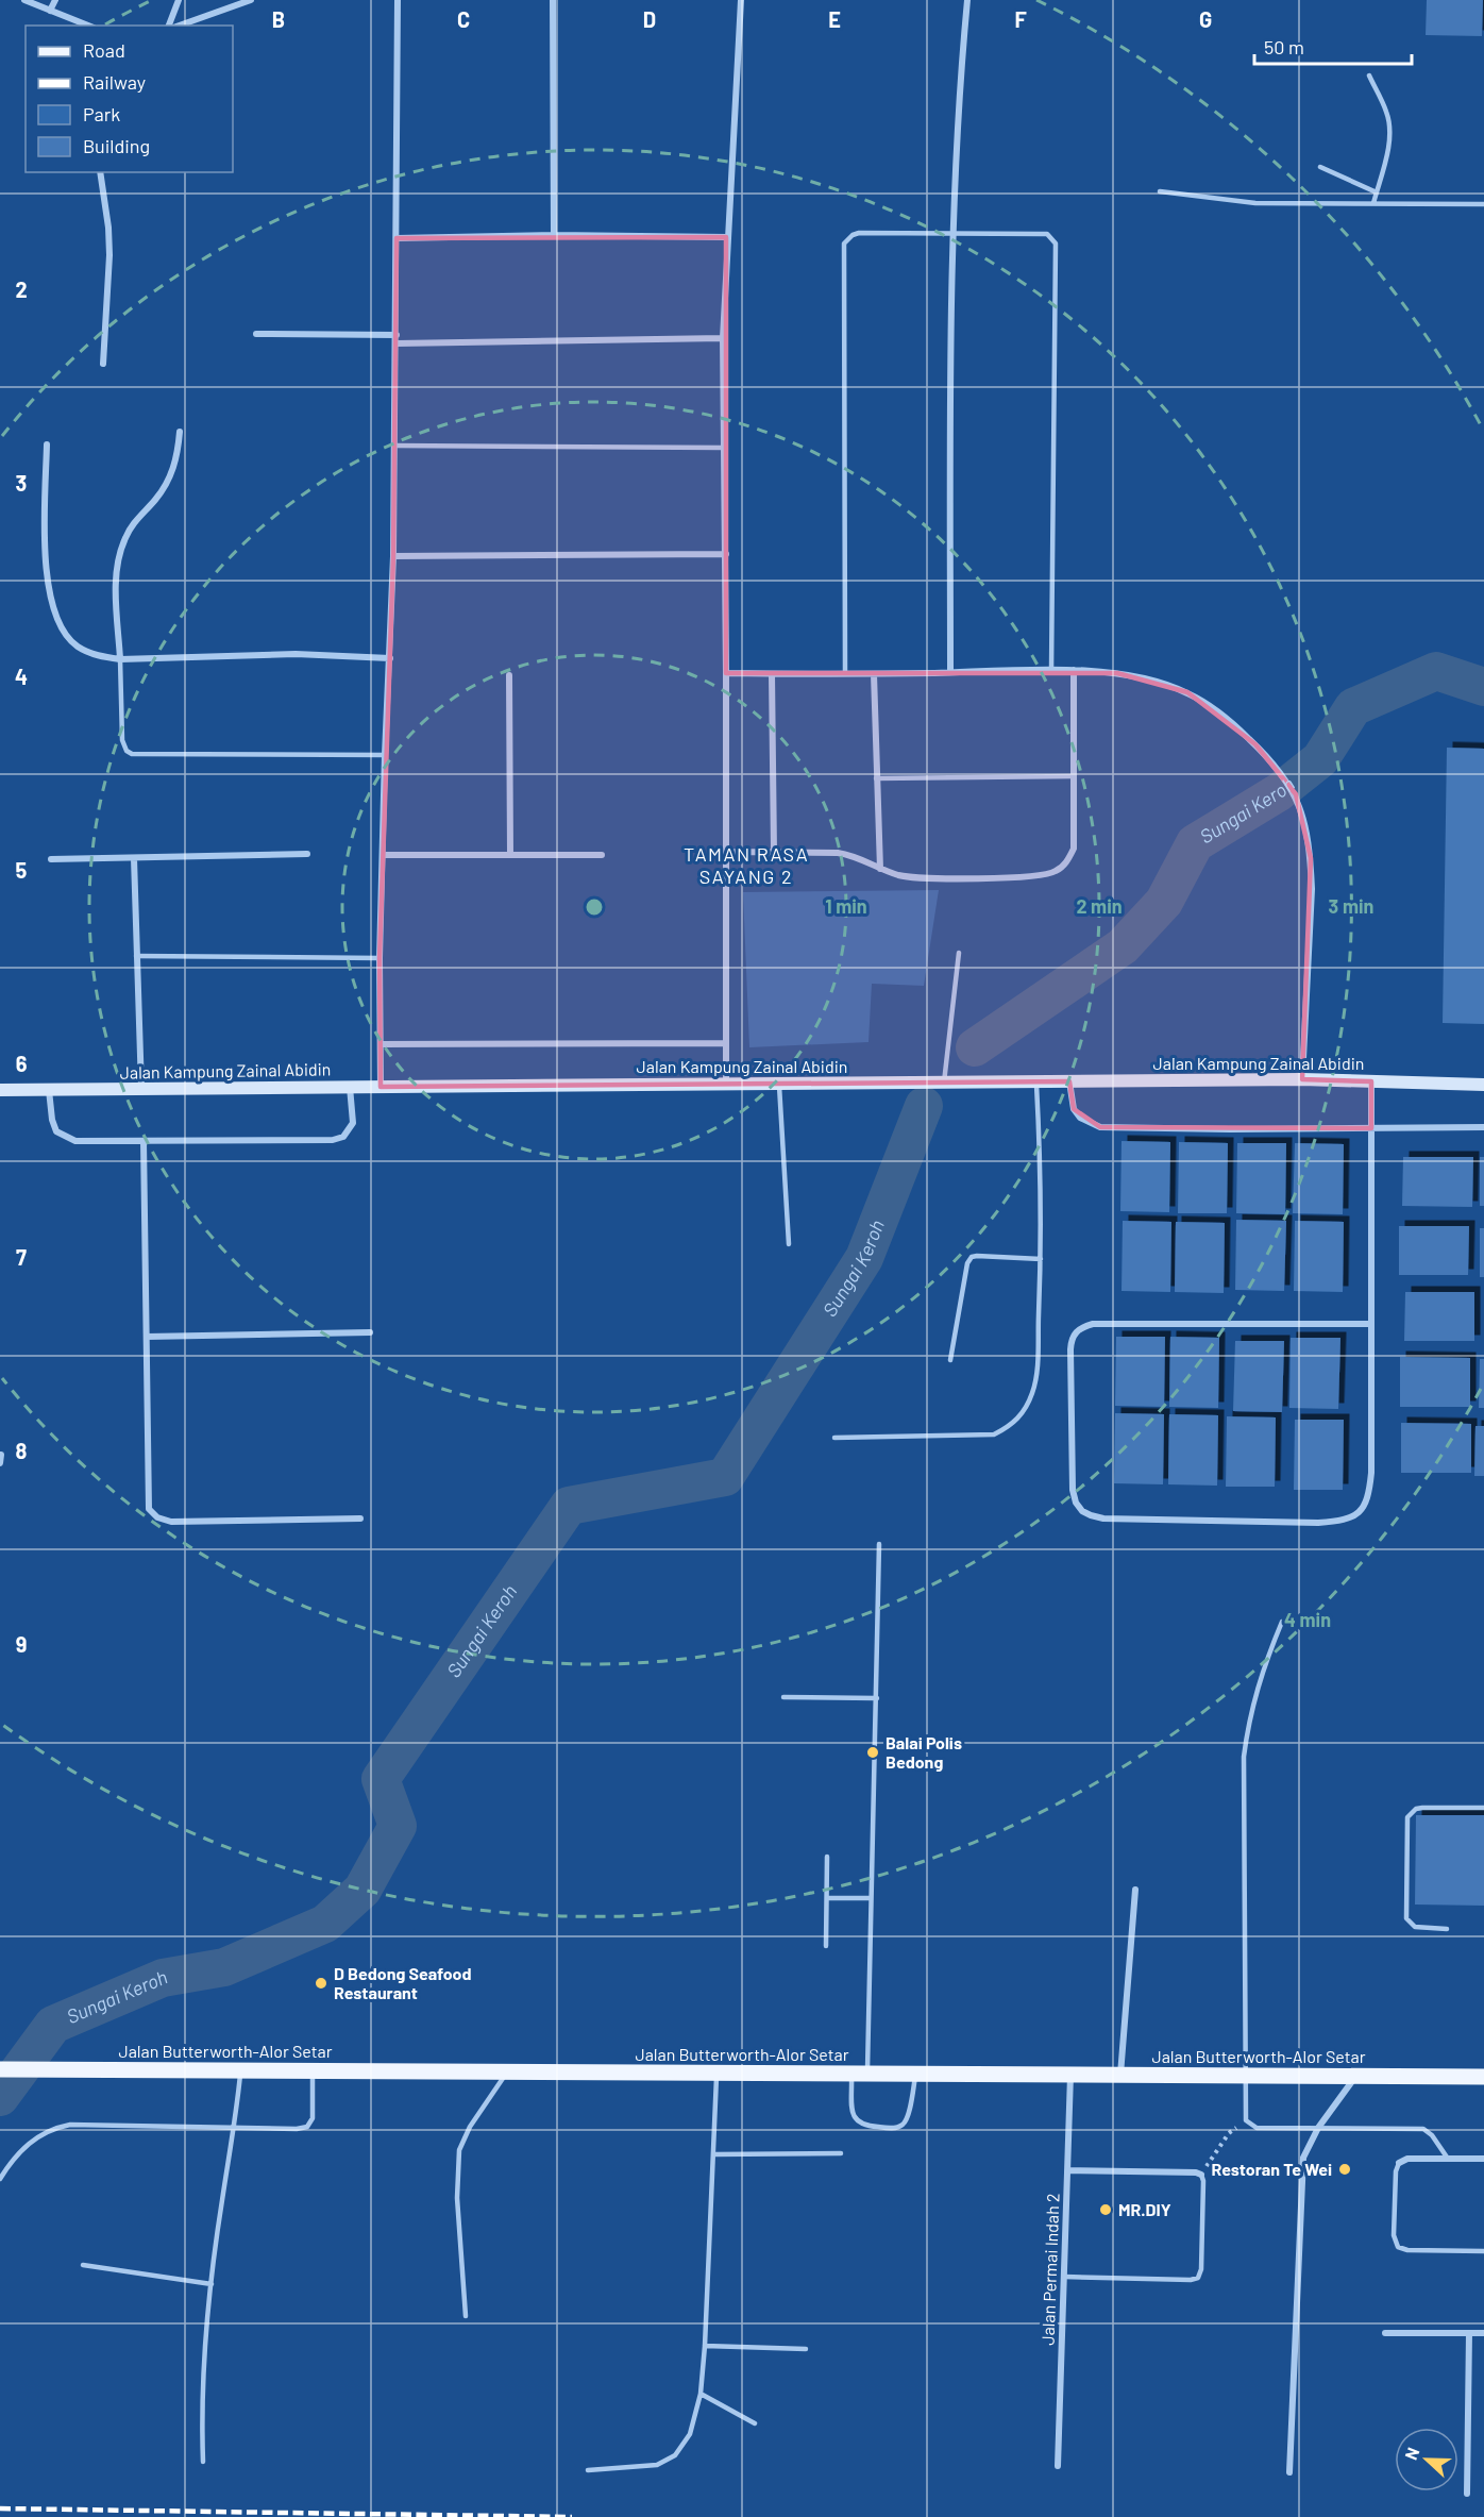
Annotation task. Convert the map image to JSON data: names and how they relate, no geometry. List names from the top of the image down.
{
  "streets": {
    "main road": ["Jalan Butterworth-Alor Setar"],
    "street": ["Jalan Kampung Zainal Abidin", "Jalan Permai Indah 2"]
  },
  "crossings": [
    ["Jalan Butterworth-Alor Setar", "Jalan Permai Indah 2"]
  ],
  "districts": ["TAMAN RASA SAYANG 2"],
  "water": ["Sungai Keroh"],
  "places": [
    "Balai Polis Bedong",
    "D Bedong Seafood Restaurant",
    "Restoran Te Wei",
    "MR.DIY"
  ],
  "legend": [
    "Road",
    "Railway",
    "Park",
    "Building"
  ],
  "scale_bar": "50 m",
  "north": "left",
  "grid": {
    "columns": [
      "B",
      "C",
      "D",
      "E",
      "F",
      "G"
    ],
    "rows": [
      "2",
      "3",
      "4",
      "5",
      "6",
      "7",
      "8",
      "9"
    ]
  },
  "rings": [
    "1 min",
    "2 min",
    "3 min",
    "4 min"
  ]
}
